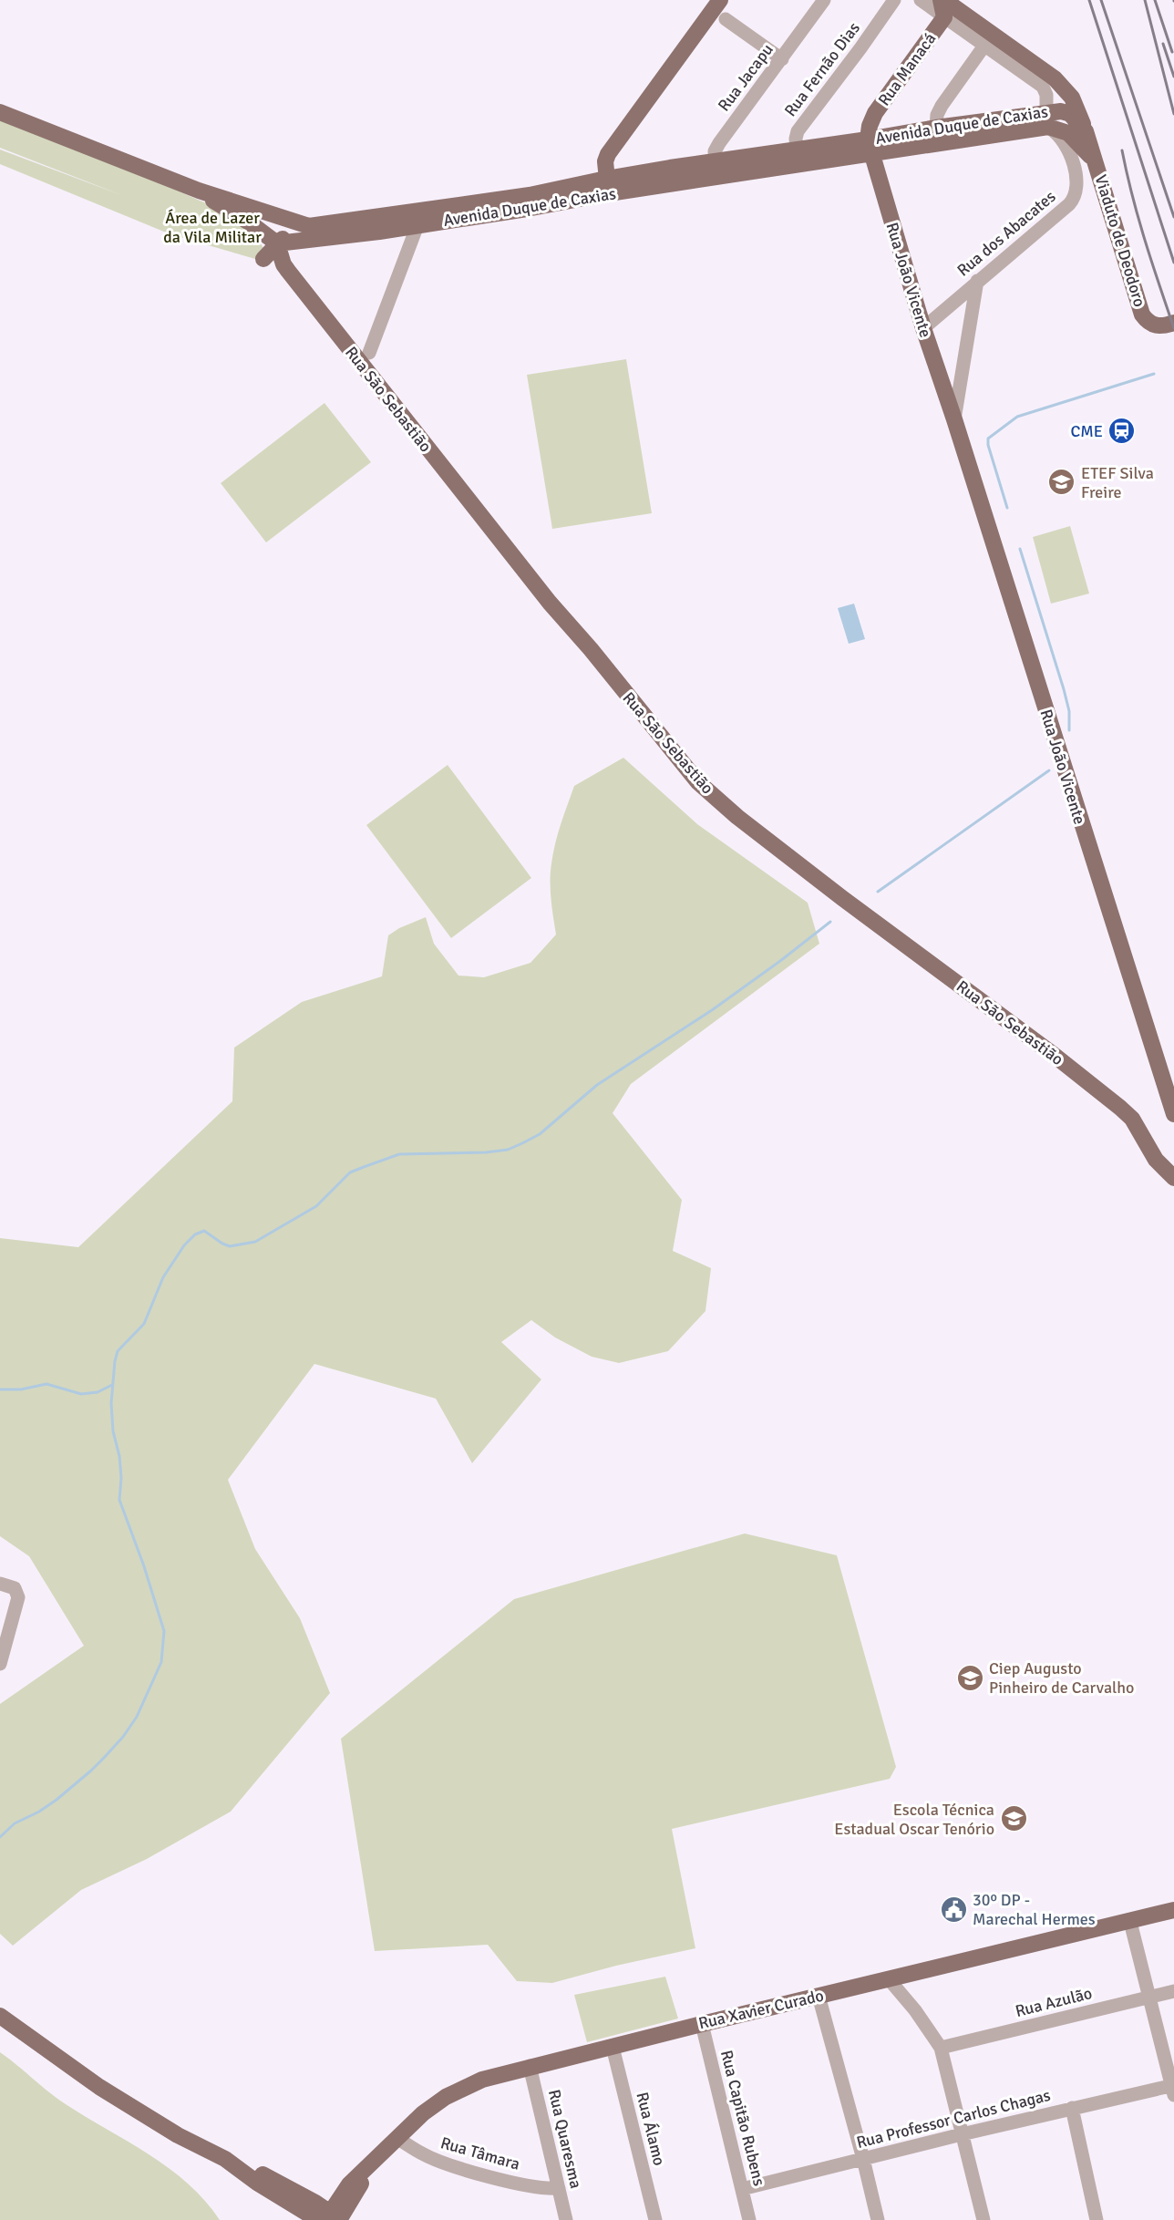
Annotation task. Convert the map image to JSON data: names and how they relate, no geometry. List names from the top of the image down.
{
  "streets": {
    "main road": [
      "Rua Manacá",
      "Avenida Duque de Caxias",
      "Viaduto de Deodoro",
      "Rua João Vicente",
      "Rua São Sebastião",
      "Rua Xavier Curado"
    ],
    "street": [
      "Rua Fernão Dias",
      "Rua Jacapu",
      "Rua dos Abacates",
      "Rua Azulão",
      "Rua Capitão Rubens",
      "Rua Professor Carlos Chagas",
      "Rua Álamo",
      "Rua Quaresma",
      "Rua Tâmara"
    ]
  },
  "crossings": [
    ["Rua Fernão Dias", "Avenida Duque de Caxias"],
    ["Rua Manacá", "Avenida Duque de Caxias"],
    ["Rua Manacá", "Rua João Vicente"],
    ["Rua Jacapu", "Avenida Duque de Caxias"],
    ["Avenida Duque de Caxias", "Rua dos Abacates"],
    ["Avenida Duque de Caxias", "Viaduto de Deodoro"],
    ["Avenida Duque de Caxias", "Rua João Vicente"],
    ["Avenida Duque de Caxias", "Rua São Sebastião"],
    ["Rua dos Abacates", "Rua João Vicente"],
    ["Rua Xavier Curado", "Rua Capitão Rubens"],
    ["Rua Xavier Curado", "Rua Álamo"],
    ["Rua Xavier Curado", "Rua Quaresma"],
    ["Rua Xavier Curado", "Rua Tâmara"],
    ["Rua Capitão Rubens", "Rua Professor Carlos Chagas"],
    ["Rua Quaresma", "Rua Tâmara"]
  ],
  "parks": ["Área de Lazer da Vila Militar"],
  "places": {
    "station": ["CME"],
    "school or university": ["ETEF Silva Freire", "Ciep Augusto Pinheiro de Carvalho", "Escola Técnica Estadual Oscar Tenório"],
    "public building": ["30º DP - Marechal Hermes"]
  }
}
